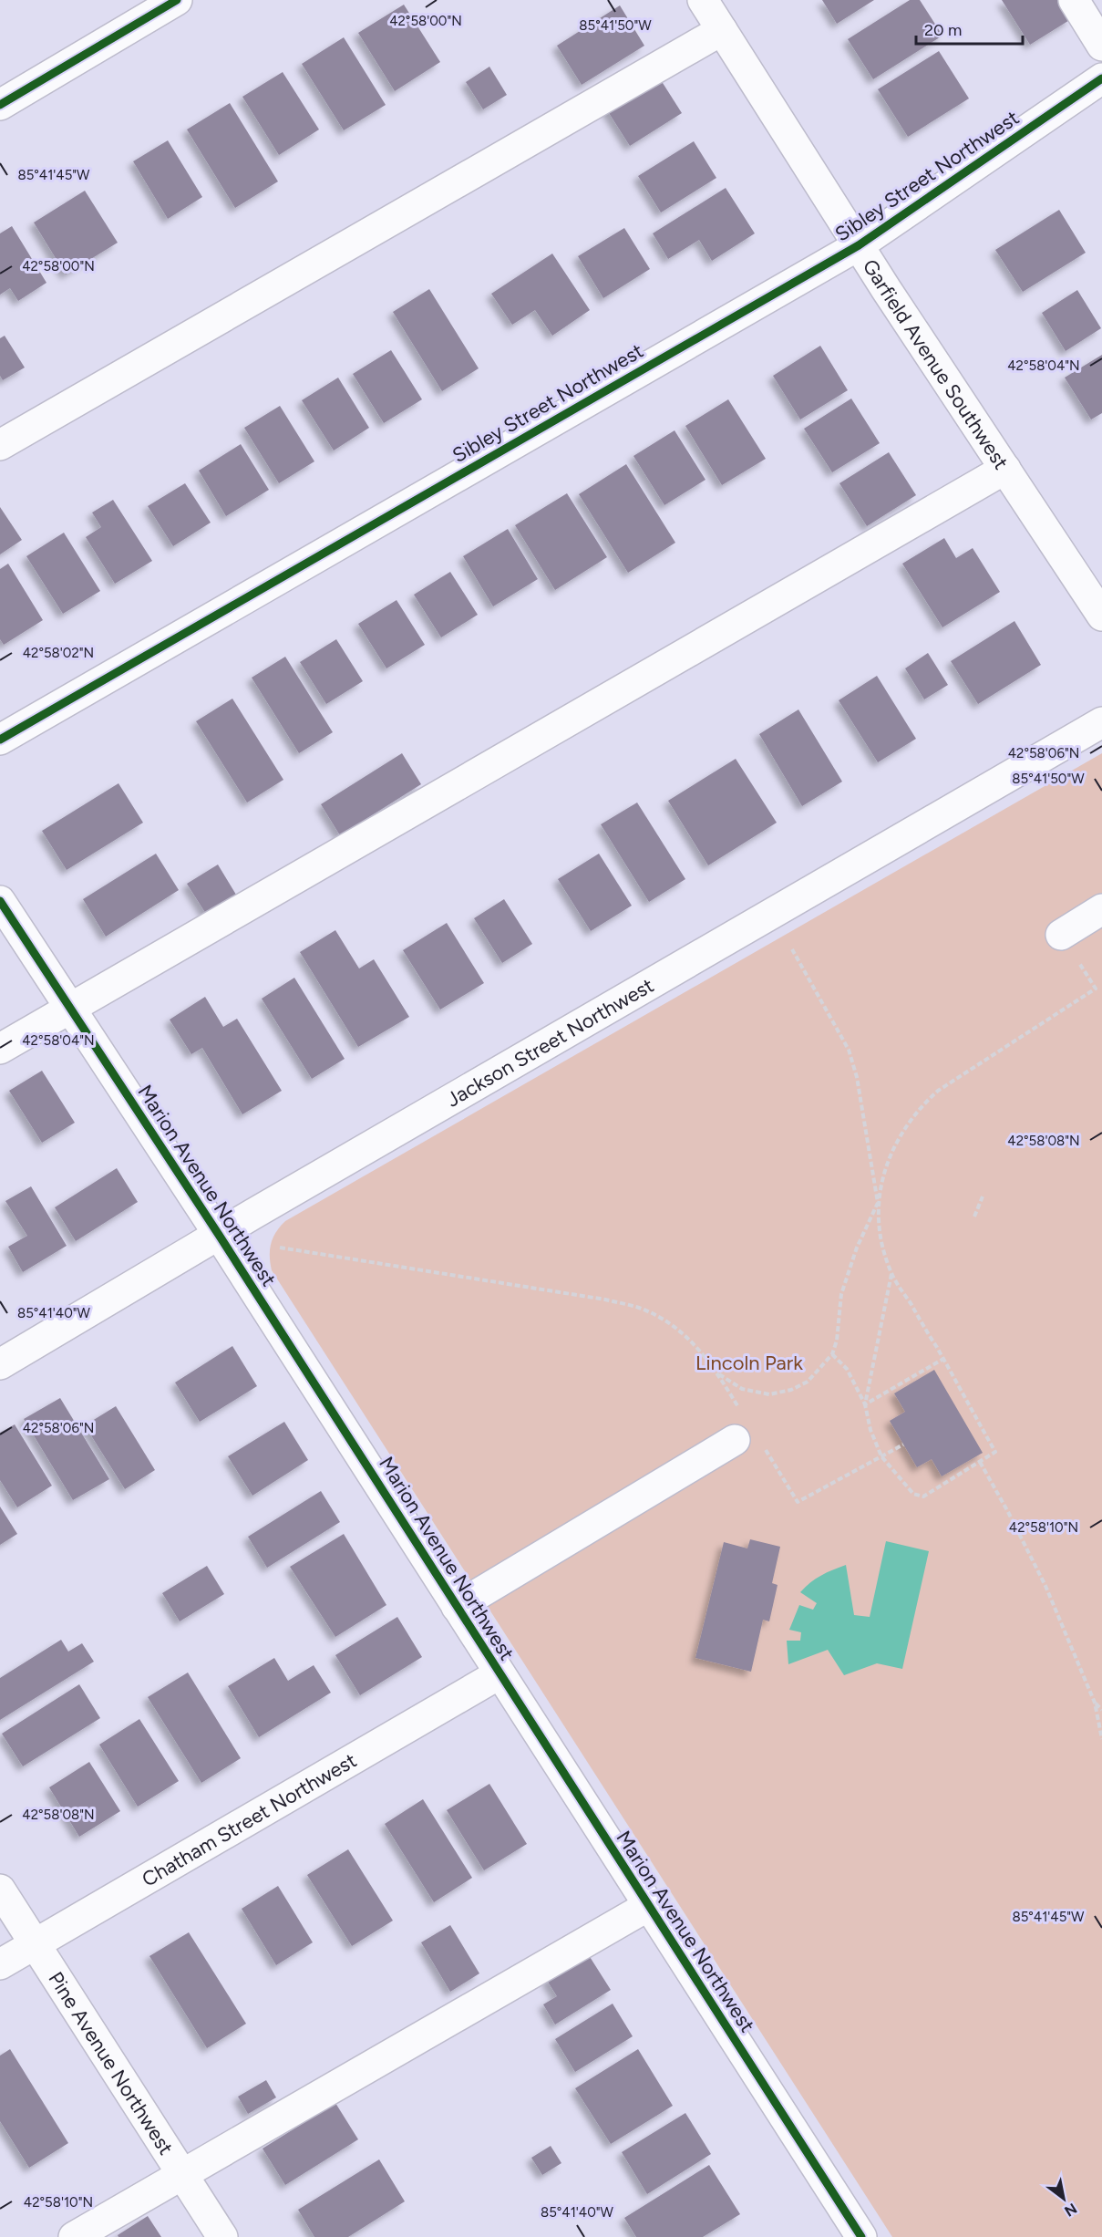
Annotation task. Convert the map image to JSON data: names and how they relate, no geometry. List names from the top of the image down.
{
  "streets": {
    "street": [
      "Sibley Street Northwest",
      "Garfield Avenue Southwest",
      "Jackson Street Northwest",
      "Marion Avenue Northwest",
      "Chatham Street Northwest",
      "Pine Avenue Northwest"
    ]
  },
  "crossings": [
    ["Sibley Street Northwest", "Garfield Avenue Southwest"],
    ["Jackson Street Northwest", "Marion Avenue Northwest"],
    ["Marion Avenue Northwest", "Chatham Street Northwest"],
    ["Chatham Street Northwest", "Pine Avenue Northwest"]
  ],
  "parks": ["Lincoln Park"],
  "scale_bar": "20 m",
  "north": "bottom right",
  "coordinates": [
    "42°58'00\"N",
    "85°41'50\"W",
    "85°41'45\"W",
    "42°58'04\"N",
    "42°58'02\"N",
    "42°58'06\"N",
    "42°58'08\"N",
    "85°41'40\"W",
    "42°58'10\"N"
  ]
}
